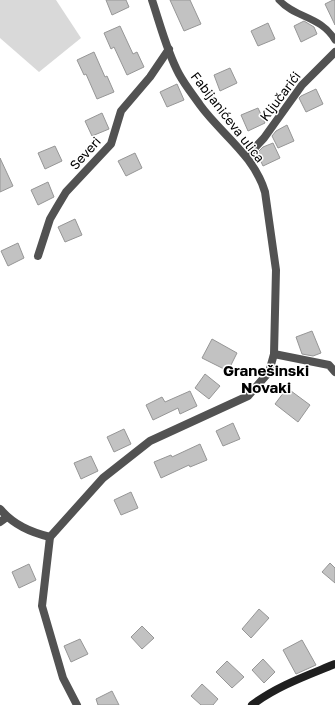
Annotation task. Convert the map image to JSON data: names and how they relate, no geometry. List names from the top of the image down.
{
  "streets": {
    "street": ["Ključarići", "Fabijanićeva ulica", "Severi"]
  },
  "crossings": [
    ["Ključarići", "Fabijanićeva ulica"],
    ["Fabijanićeva ulica", "Severi"]
  ],
  "districts": ["Granešinski Novaki"]
}
